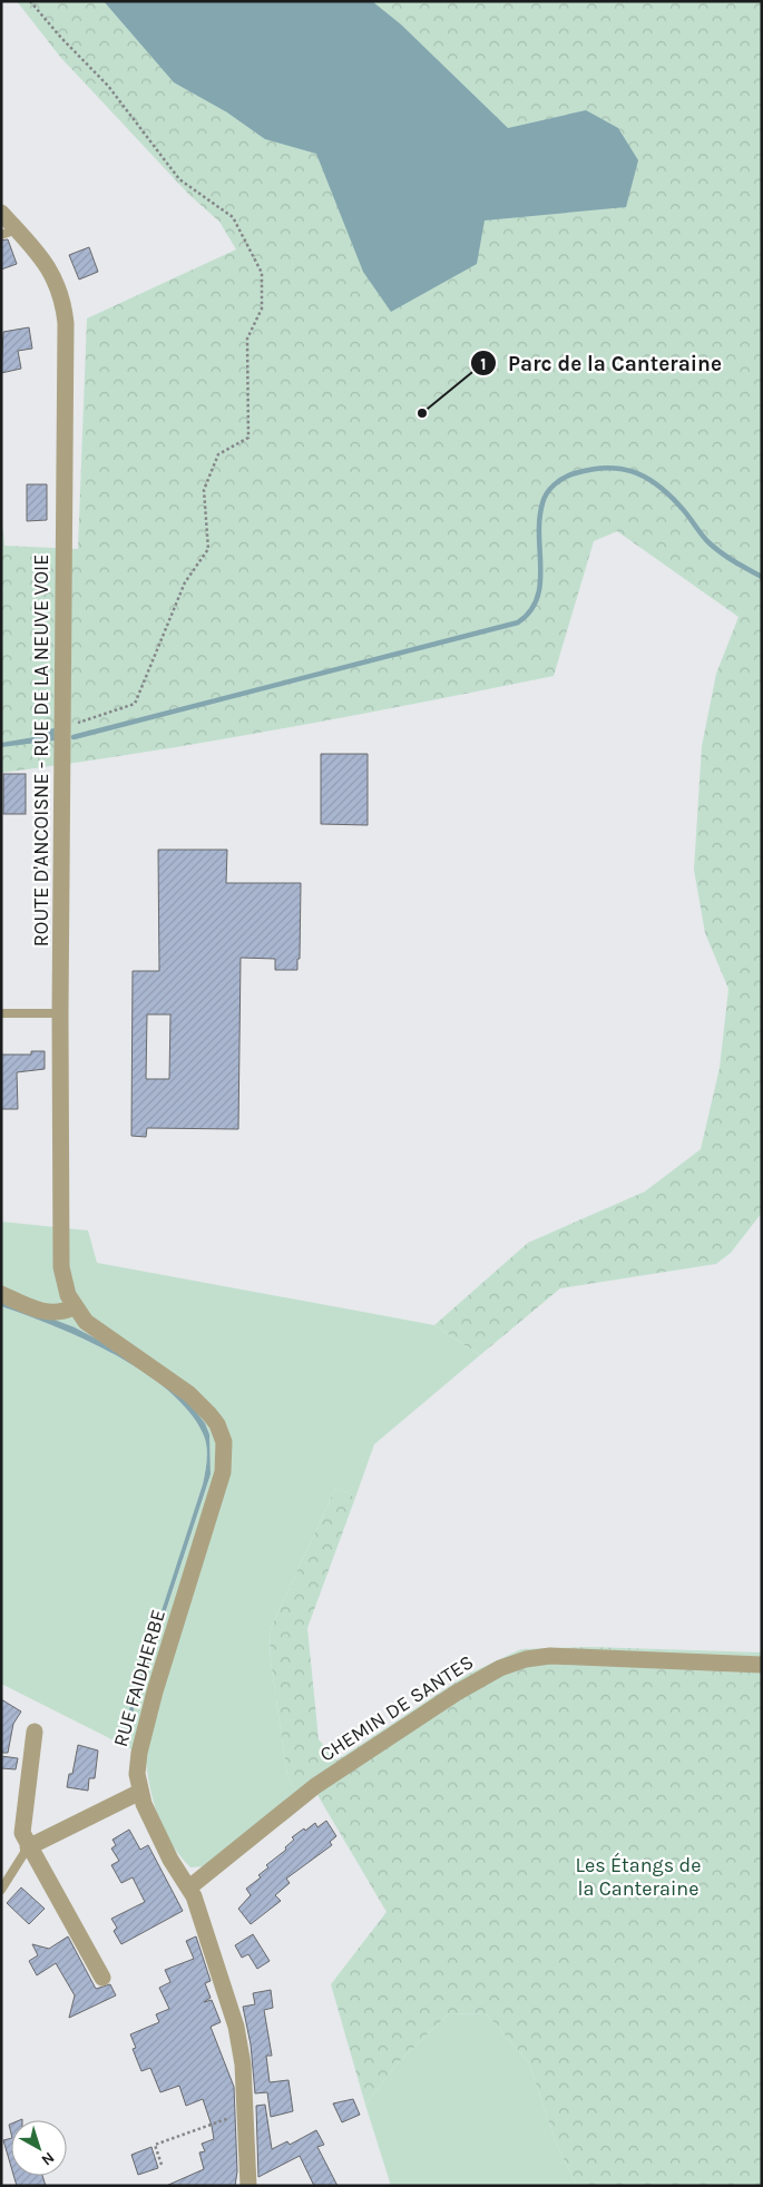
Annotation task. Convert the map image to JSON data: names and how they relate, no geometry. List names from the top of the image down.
{
  "streets": {
    "street": ["ROUTE D'ANCOISNE - RUE DE LA NEUVE VOIE", "RUE FAIDHERBE", "CHEMIN DE SANTES"]
  },
  "crossings": [
    ["ROUTE D'ANCOISNE - RUE DE LA NEUVE VOIE", "RUE FAIDHERBE"],
    ["RUE FAIDHERBE", "CHEMIN DE SANTES"]
  ],
  "parks": ["Les Étangs de la Canteraine"],
  "places": ["Parc de la Canteraine"],
  "north": "bottom right"
}
